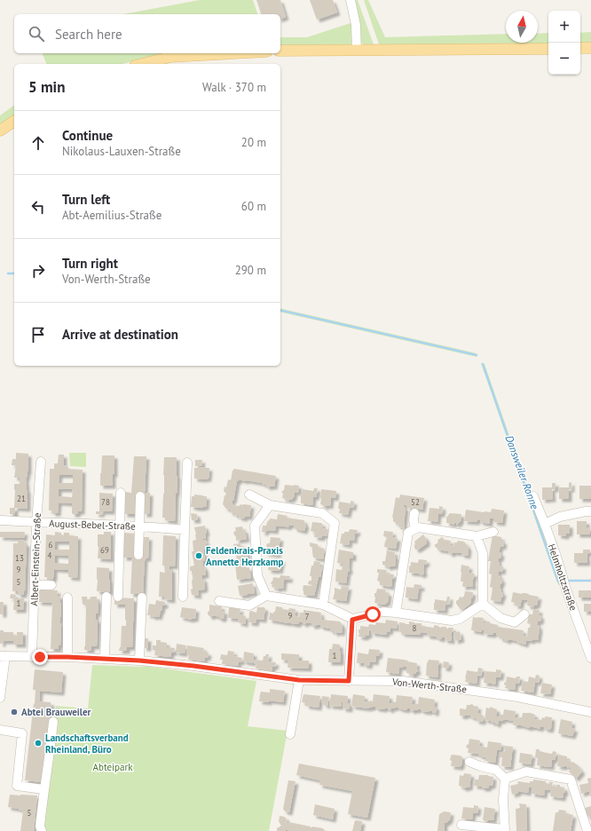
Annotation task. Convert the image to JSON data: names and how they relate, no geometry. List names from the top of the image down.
{
  "streets": {
    "street": [
      "August-Bebel-Straße",
      "Albert-Einstein-Straße",
      "Helmholtzstraße",
      "Von-Werth-Straße"
    ]
  },
  "crossings": [
    ["August-Bebel-Straße", "Albert-Einstein-Straße"],
    ["Albert-Einstein-Straße", "Von-Werth-Straße"]
  ],
  "water": ["Dansweiler Ronne"],
  "parks": ["Abteipark"],
  "places": ["Feldenkrais-Praxis Annette Herzkamp", "Abtei Brauweiler", "Landschaftsverband Rheinland, Büro"],
  "house_numbers": [
    "21",
    "78",
    "52",
    "6",
    "69",
    "4",
    "13",
    "9",
    "5",
    "1",
    "9",
    "7",
    "8",
    "1",
    "5"
  ],
  "north": "top",
  "page": {
    "map_buttons": ["+", "−"],
    "search": "Search here",
    "heading": ["5 min", "Walk · 370 m"],
    "list": [
      ["Continue", "Nikolaus-Lauxen-Straße", "20 m"],
      ["Turn left", "Abt-Aemilius-Straße", "60 m"],
      ["Turn right", "Von-Werth-Straße", "290 m"],
      "Arrive at destination"
    ]
  }
}
